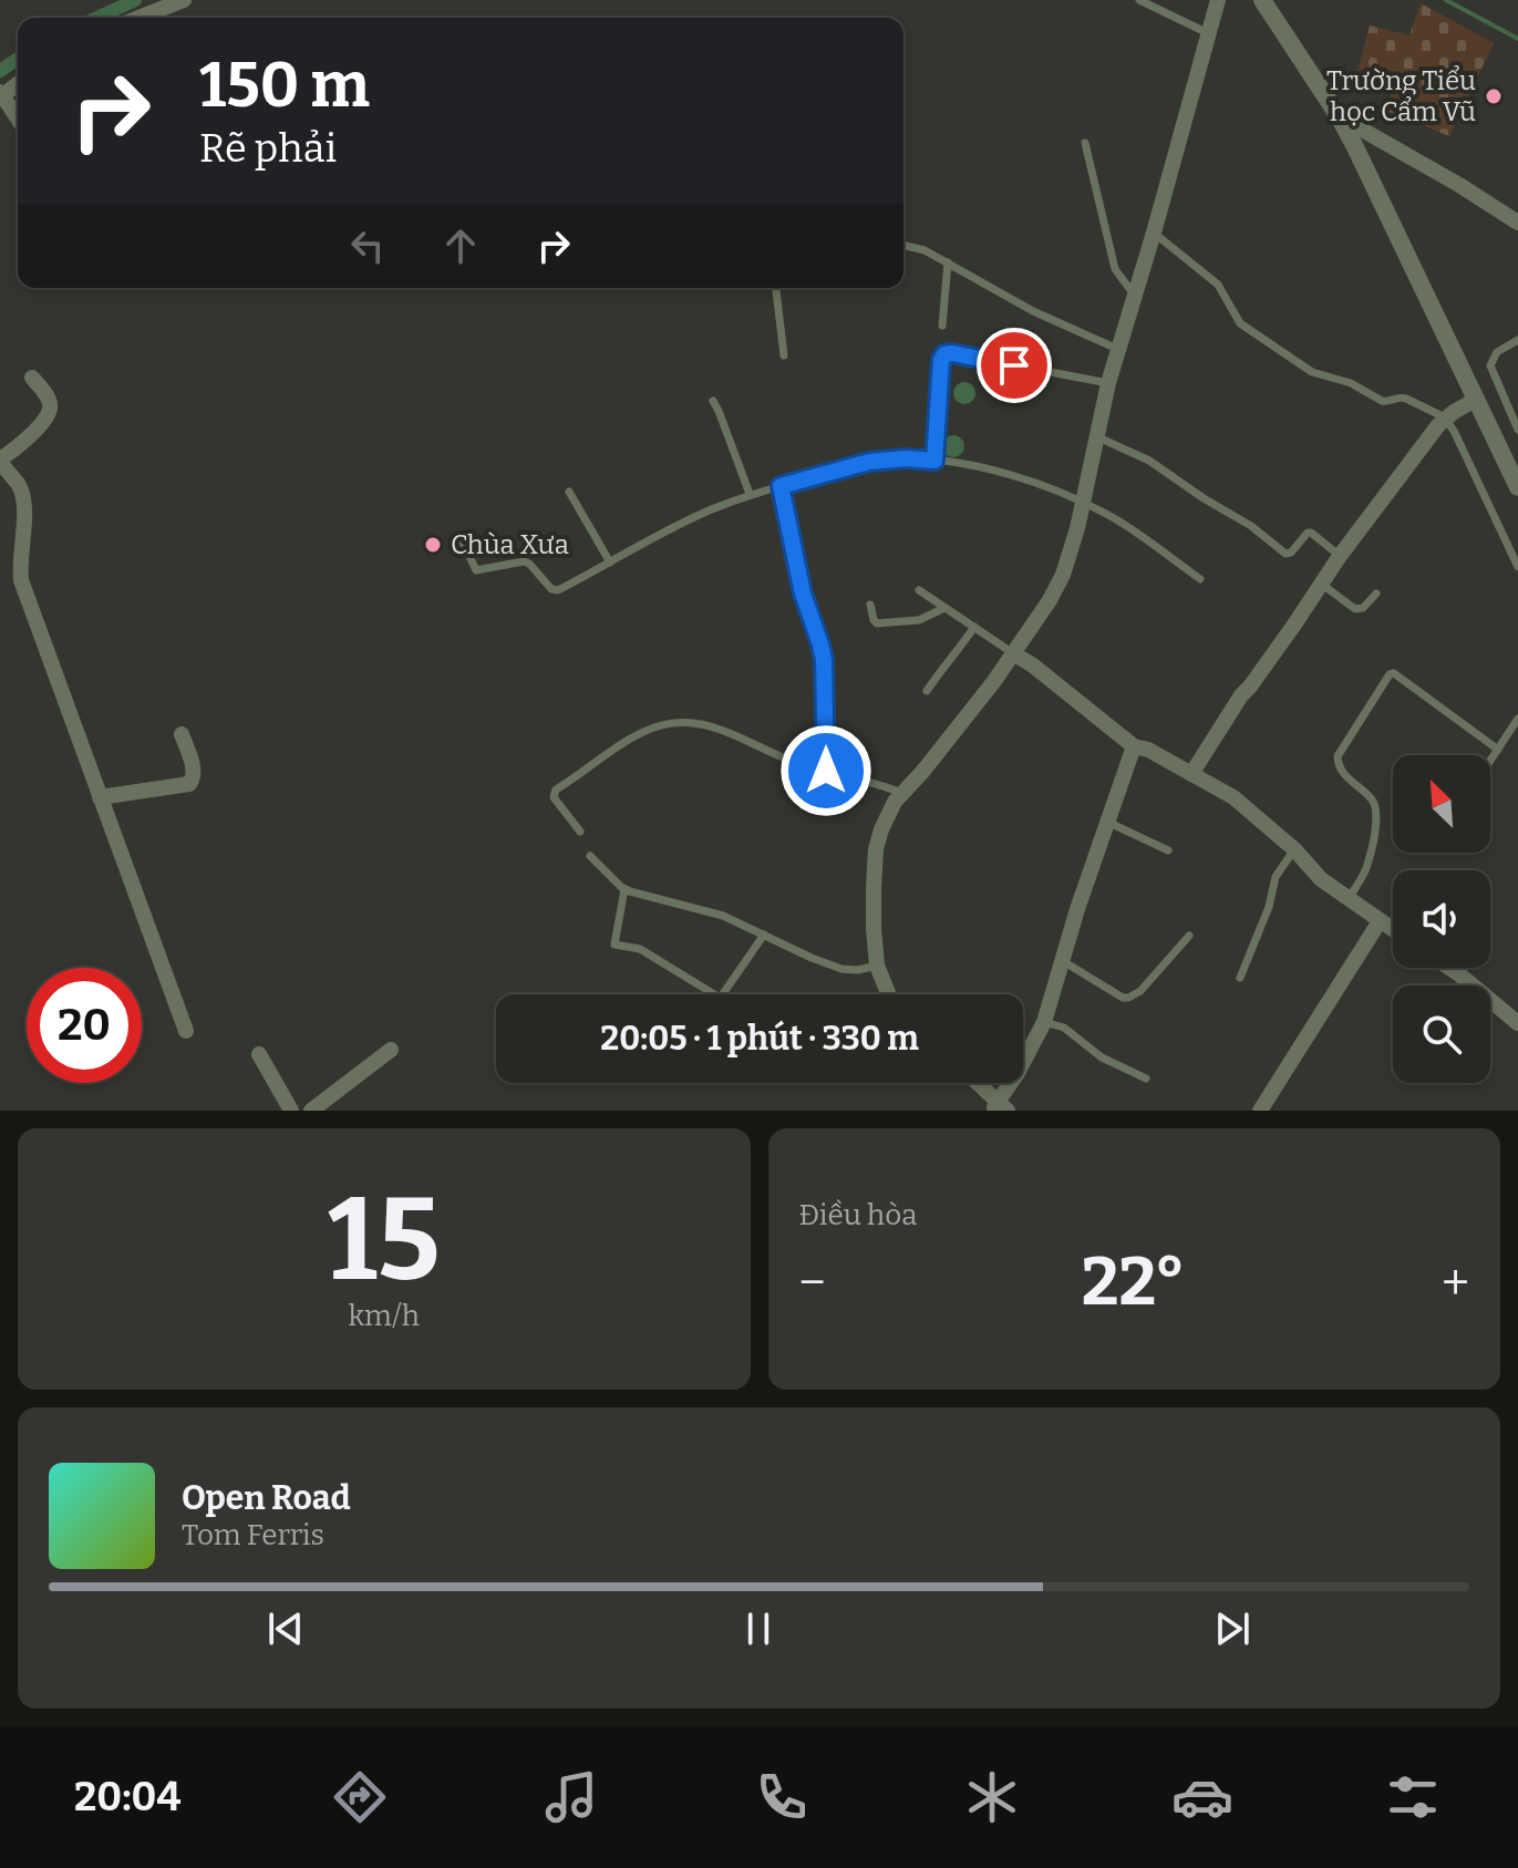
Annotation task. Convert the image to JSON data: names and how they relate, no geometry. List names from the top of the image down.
{
  "places": ["Trường Tiểu học Cẩm Vũ", "Chùa Xưa"],
  "north": "top left",
  "page": {
    "turn": ["150 m", "Rẽ phải"],
    "limit": "20",
    "trip": "20:05 · 1 phút · 330 m",
    "tile": [
      ["15", "km/h"],
      "Điều hòa"
    ],
    "heat": ["−", "22°", "+"],
    "song": ["Open Road", "Tom Ferris"],
    "tabs": "20:04"
  }
}
